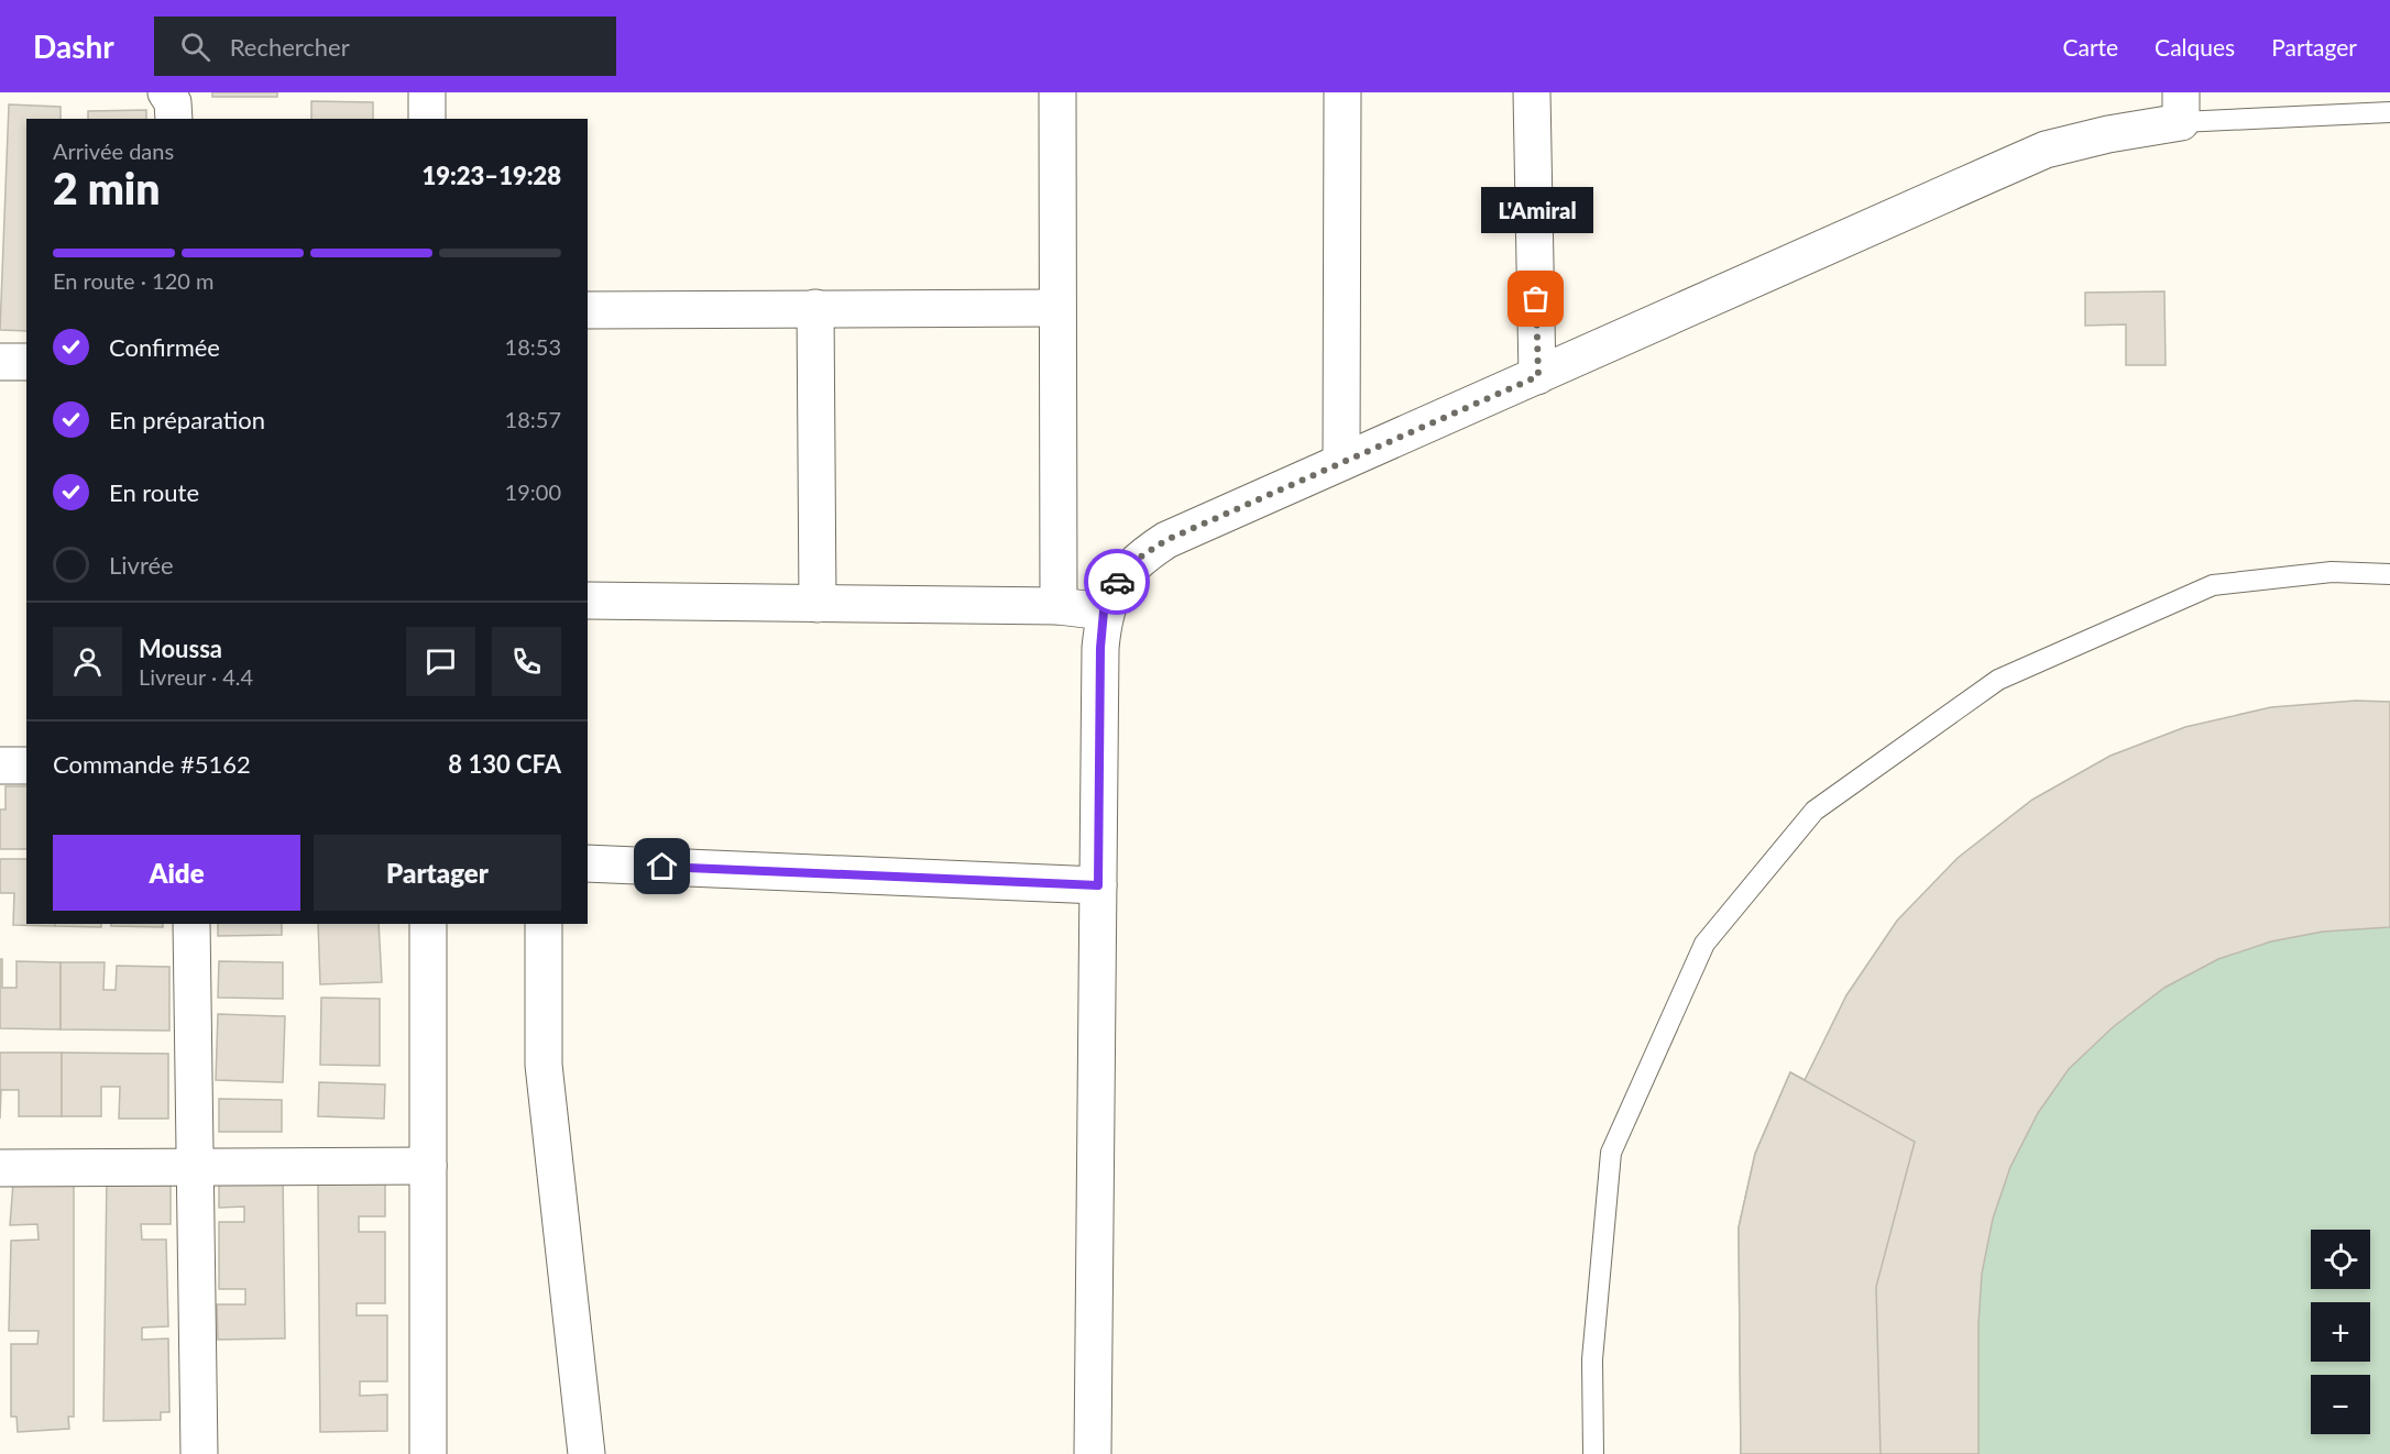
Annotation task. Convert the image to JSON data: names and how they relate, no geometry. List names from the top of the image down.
{
  "places": ["L'Amiral"],
  "page": {
    "header": "Dashr",
    "search": "Rechercher",
    "nav": ["Carte", "Calques", "Partager"],
    "heading": ["2 min", "Arrivée dans", "19:23–19:28"],
    "panel": [
      "Moussa",
      "Livreur · 4.4",
      "Commande #5162",
      "8 130 CFA"
    ],
    "bubble": "L'Amiral",
    "bar": "En route · 120 m",
    "list": [
      ["Confirmée", "18:53"],
      ["En préparation", "18:57"],
      ["En route", "19:00"],
      "Livrée"
    ],
    "buttons": ["Aide", "Partager"],
    "map_buttons": ["+", "−"]
  }
}
